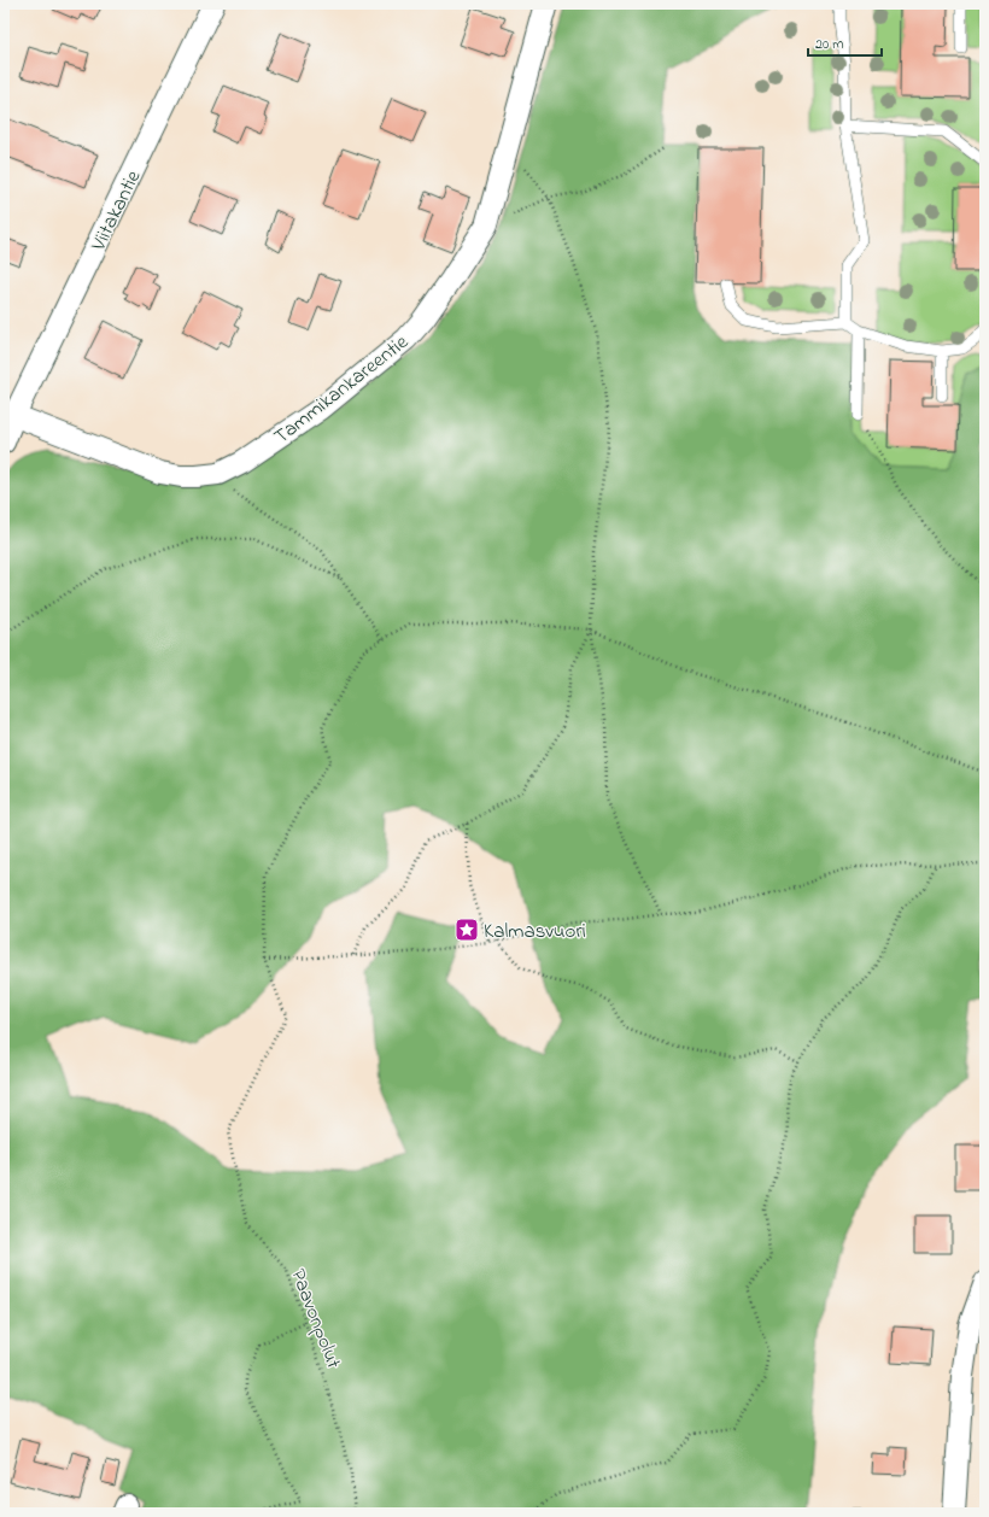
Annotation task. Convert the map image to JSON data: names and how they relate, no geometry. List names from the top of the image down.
{
  "streets": {
    "street": ["Viitakantie", "Tammikankareentie"],
    "path": ["Paavonpolut"]
  },
  "crossings": [
    ["Viitakantie", "Tammikankareentie"]
  ],
  "places": {
    "place": ["Kalmasvuori"]
  },
  "scale_bar": "20 m"
}
